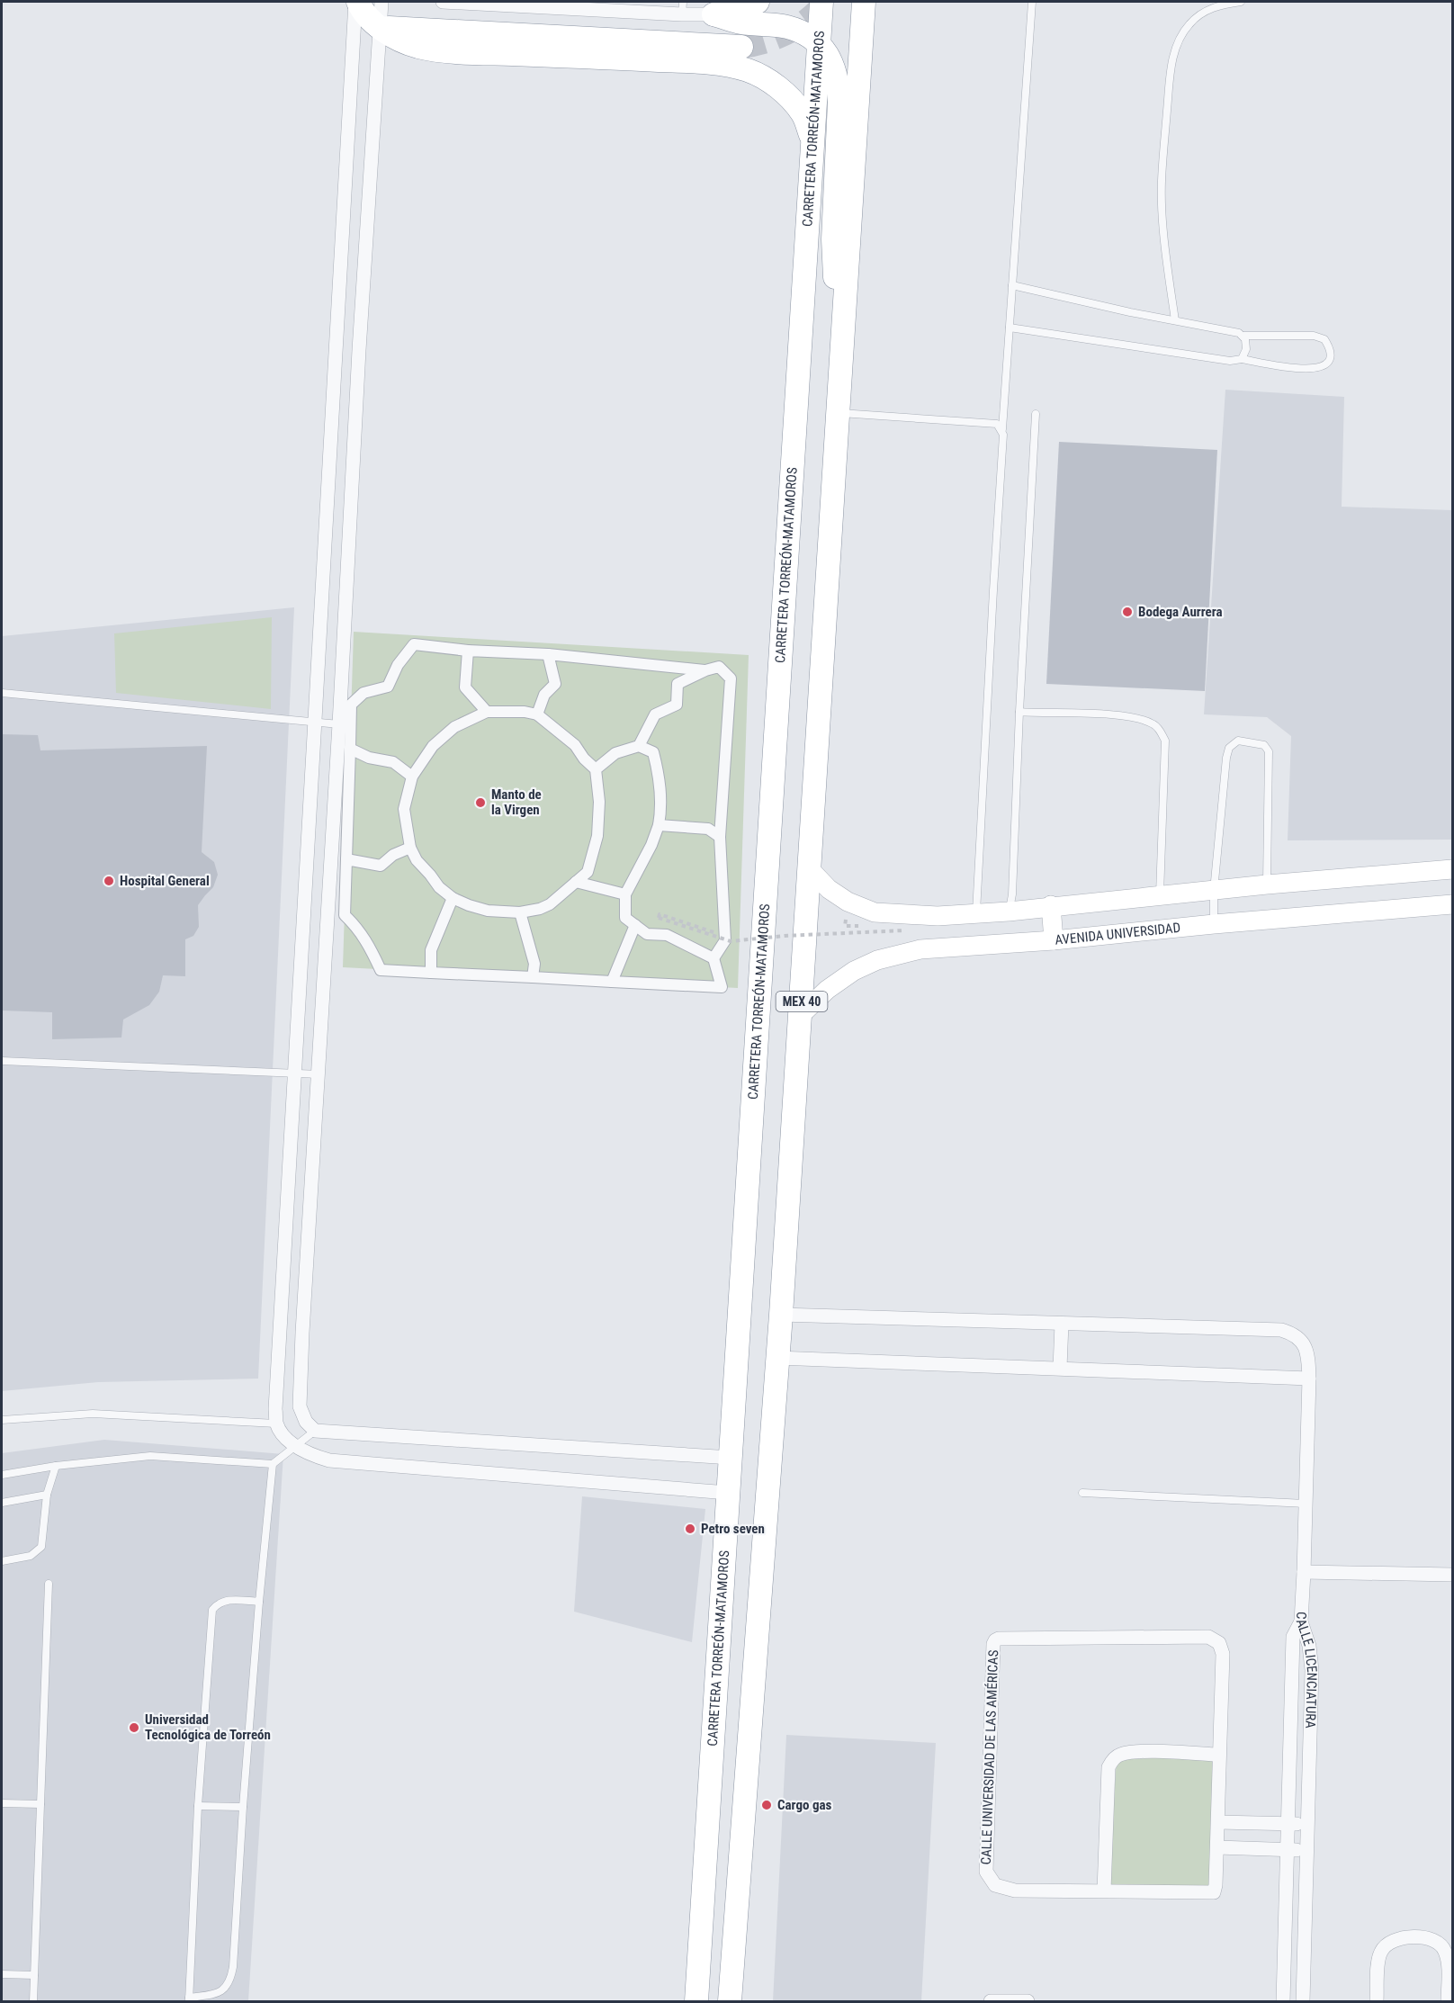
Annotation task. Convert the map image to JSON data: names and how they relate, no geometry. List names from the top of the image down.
{
  "streets": {
    "highway": ["CARRETERA TORREÓN-MATAMOROS", "MEX 40"],
    "main road": ["AVENIDA UNIVERSIDAD"],
    "street": ["CALLE LICENCIATURA", "CALLE UNIVERSIDAD DE LAS AMÉRICAS"]
  },
  "crossings": [
    ["AVENIDA UNIVERSIDAD", "MEX 40"]
  ],
  "places": [
    "Bodega Aurrera",
    "Manto de la Virgen",
    "Hospital General",
    "Petro seven",
    "Universidad Tecnológica de Torreón",
    "Cargo gas"
  ]
}
